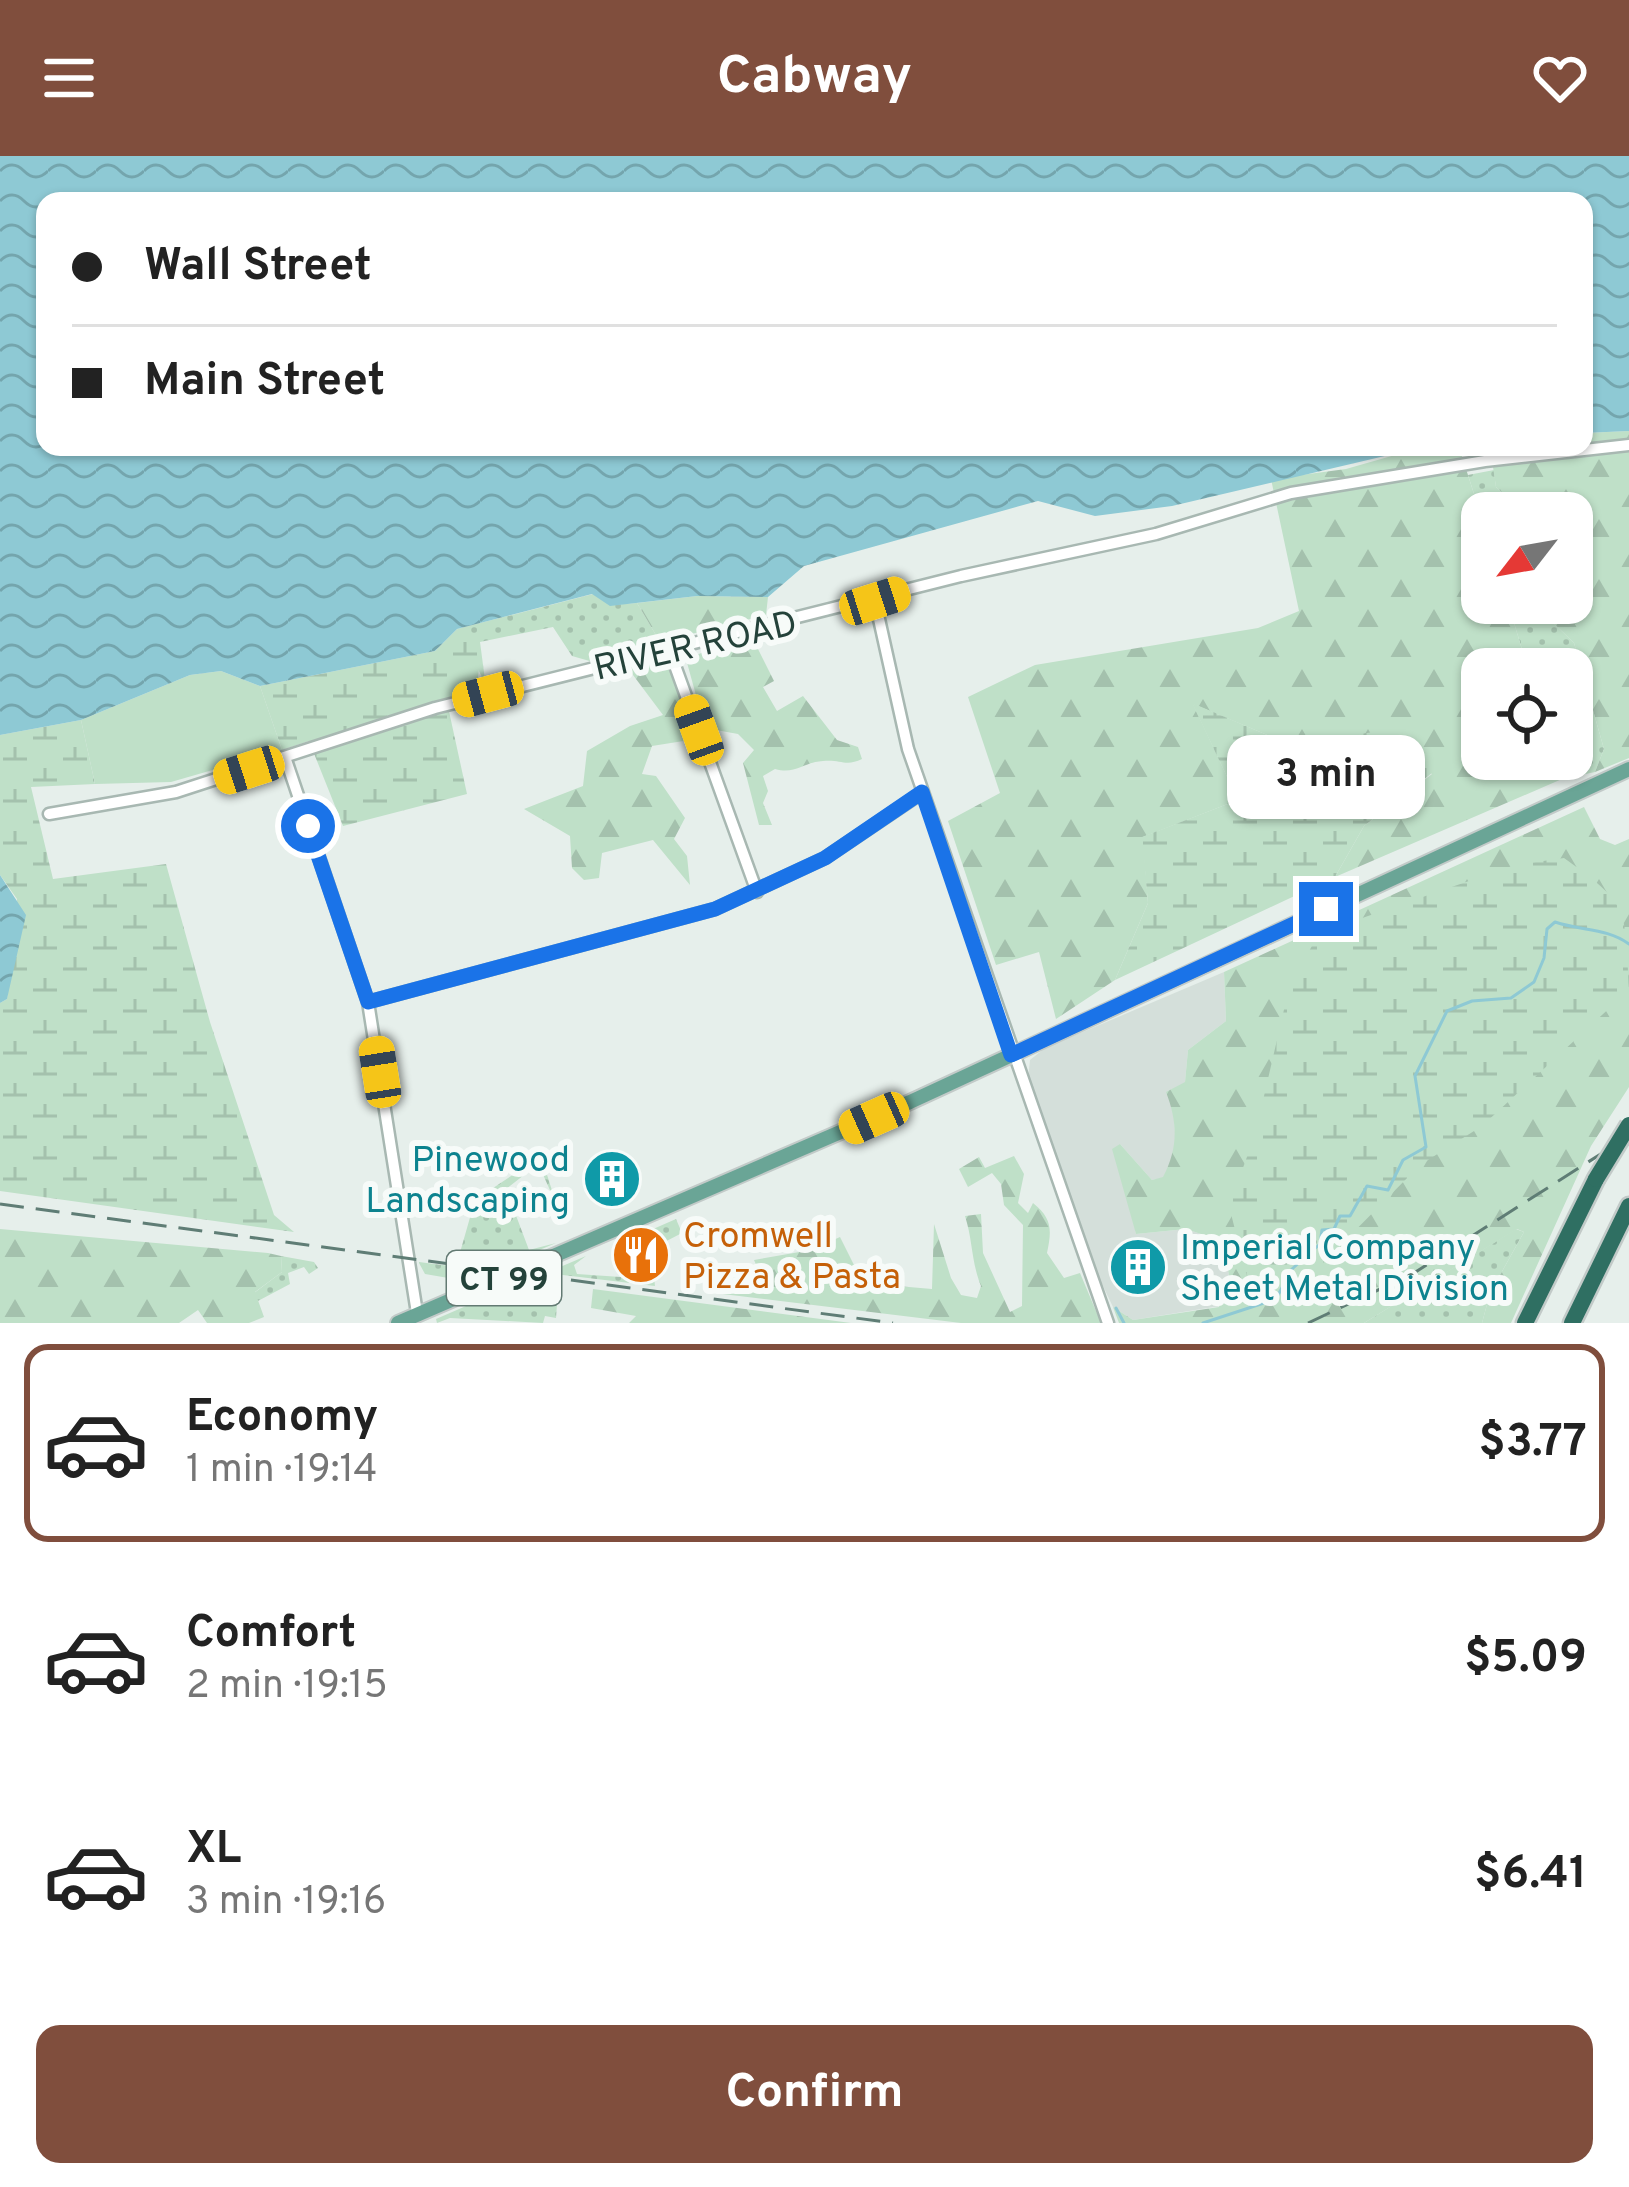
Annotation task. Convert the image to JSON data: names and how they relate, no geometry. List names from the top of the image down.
{
  "streets": {
    "main road": ["CT 99"],
    "street": ["RIVER ROAD"]
  },
  "places": {
    "building": ["Pinewood Landscaping", "Imperial Company Sheet Metal Division"],
    "restaurant": ["Cromwell Pizza & Pasta"]
  },
  "north": "bottom left",
  "page": {
    "header": "Cabway",
    "banner": ["Wall Street", "Main Street"],
    "bubble": "3 min",
    "list": [
      {
        "name": "Economy",
        "note": "1 min · 19:14",
        "value": "$3.77"
      },
      {
        "name": "Comfort",
        "note": "2 min · 19:15",
        "value": "$5.09"
      },
      {
        "name": "XL",
        "note": "3 min · 19:16",
        "value": "$6.41"
      }
    ],
    "buttons": "Confirm"
  }
}
